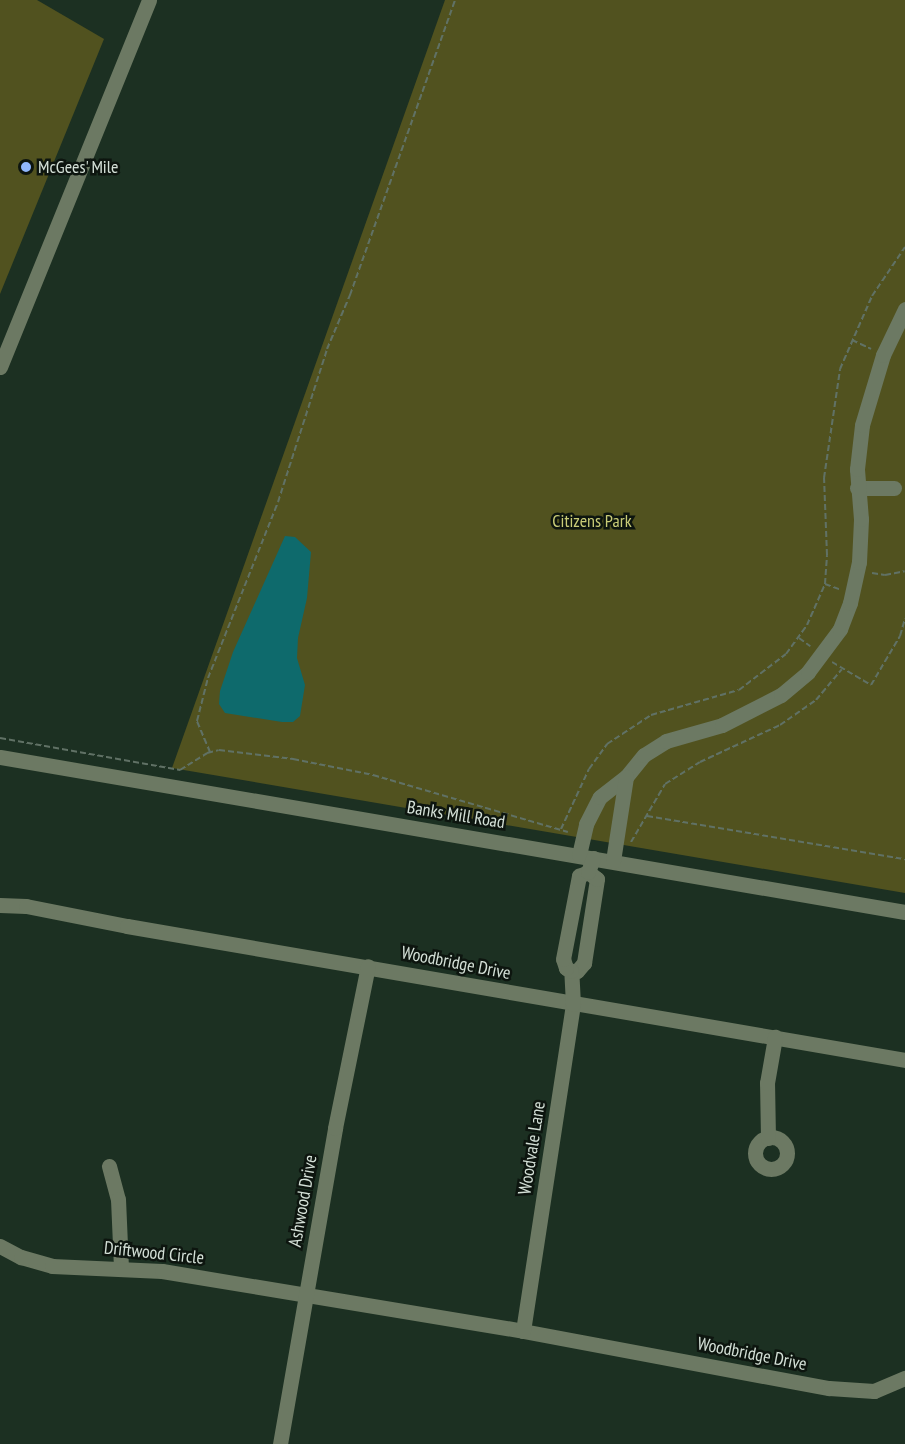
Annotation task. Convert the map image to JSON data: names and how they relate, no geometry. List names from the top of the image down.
{
  "streets": {
    "street": [
      "Banks Mill Road",
      "Woodbridge Drive",
      "Woodvale Lane",
      "Ashwood Drive",
      "Driftwood Circle"
    ]
  },
  "crossings": [
    ["Banks Mill Road", "Woodvale Lane"],
    ["Woodbridge Drive", "Woodvale Lane"],
    ["Woodbridge Drive", "Ashwood Drive"],
    ["Woodbridge Drive", "Driftwood Circle"],
    ["Ashwood Drive", "Driftwood Circle"]
  ],
  "parks": ["Citizens Park"],
  "places": ["McGees' Mile"]
}
